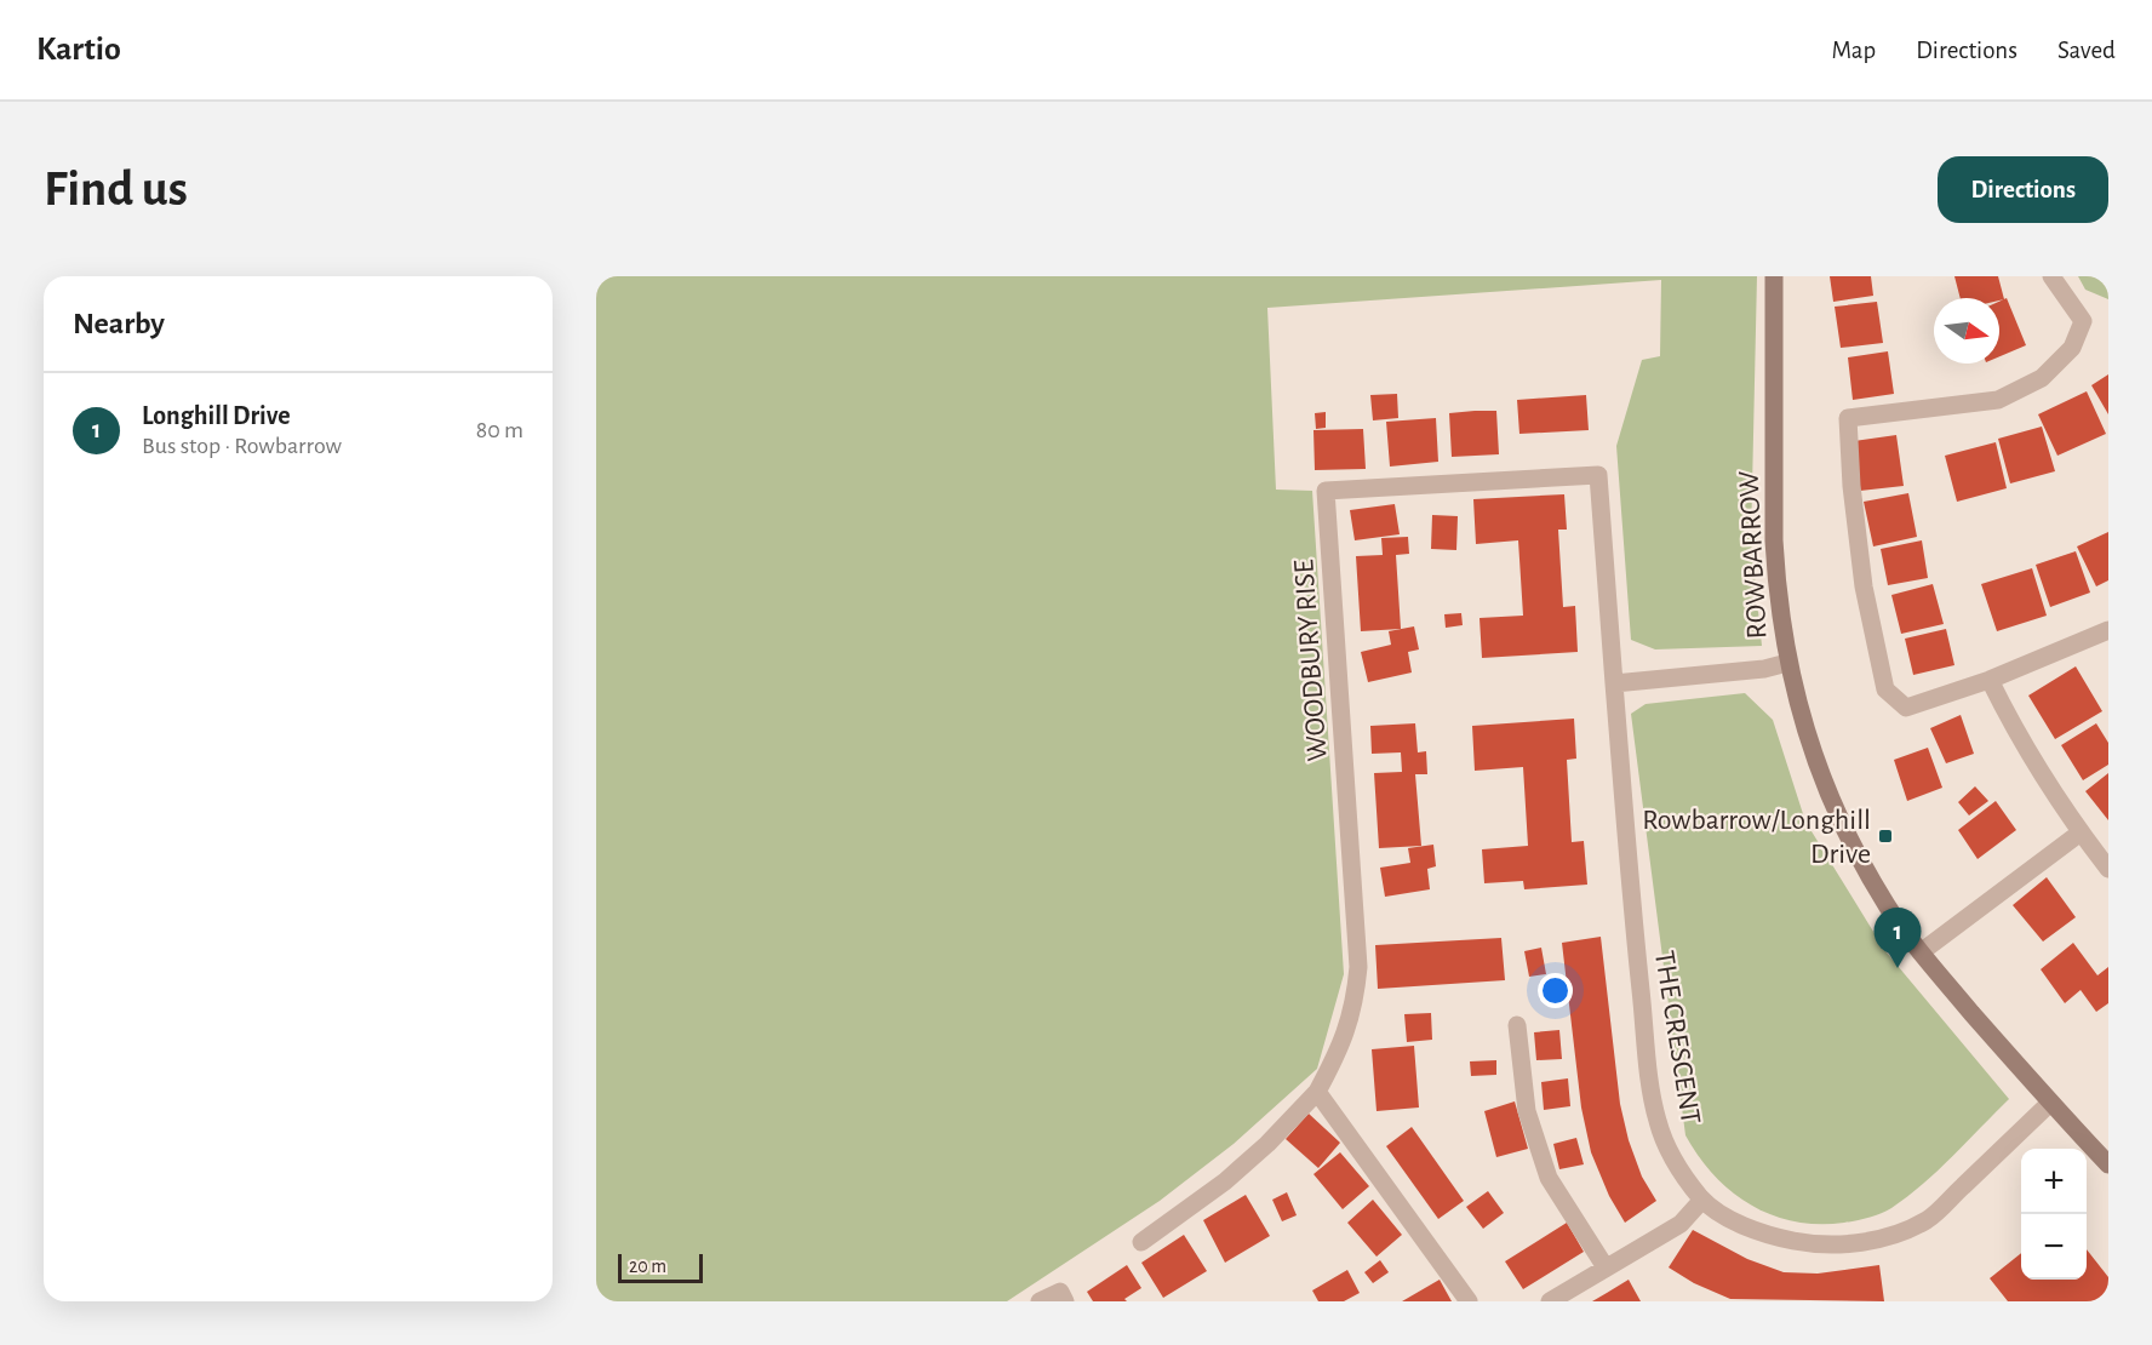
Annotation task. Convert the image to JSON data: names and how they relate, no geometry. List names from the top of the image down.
{
  "streets": {
    "street": ["ROWBARROW", "WOODBURY RISE", "THE CRESCENT"]
  },
  "crossings": [
    ["ROWBARROW", "THE CRESCENT"],
    ["WOODBURY RISE", "THE CRESCENT"]
  ],
  "places": {
    "transit": ["Rowbarrow/Longhill Drive"]
  },
  "scale_bar": "20 m",
  "north": "right",
  "page": {
    "header": "Kartio",
    "nav": ["Map", "Directions", "Saved"],
    "buttons": "Directions",
    "title": "Find us",
    "heading": "Nearby",
    "list": [
      {
        "mark": "1",
        "name": "Longhill Drive",
        "note": "Bus stop · Rowbarrow",
        "value": "80 m"
      }
    ],
    "pins": "1",
    "map_buttons": ["+", "−"],
    "scale": "20 m"
  }
}
